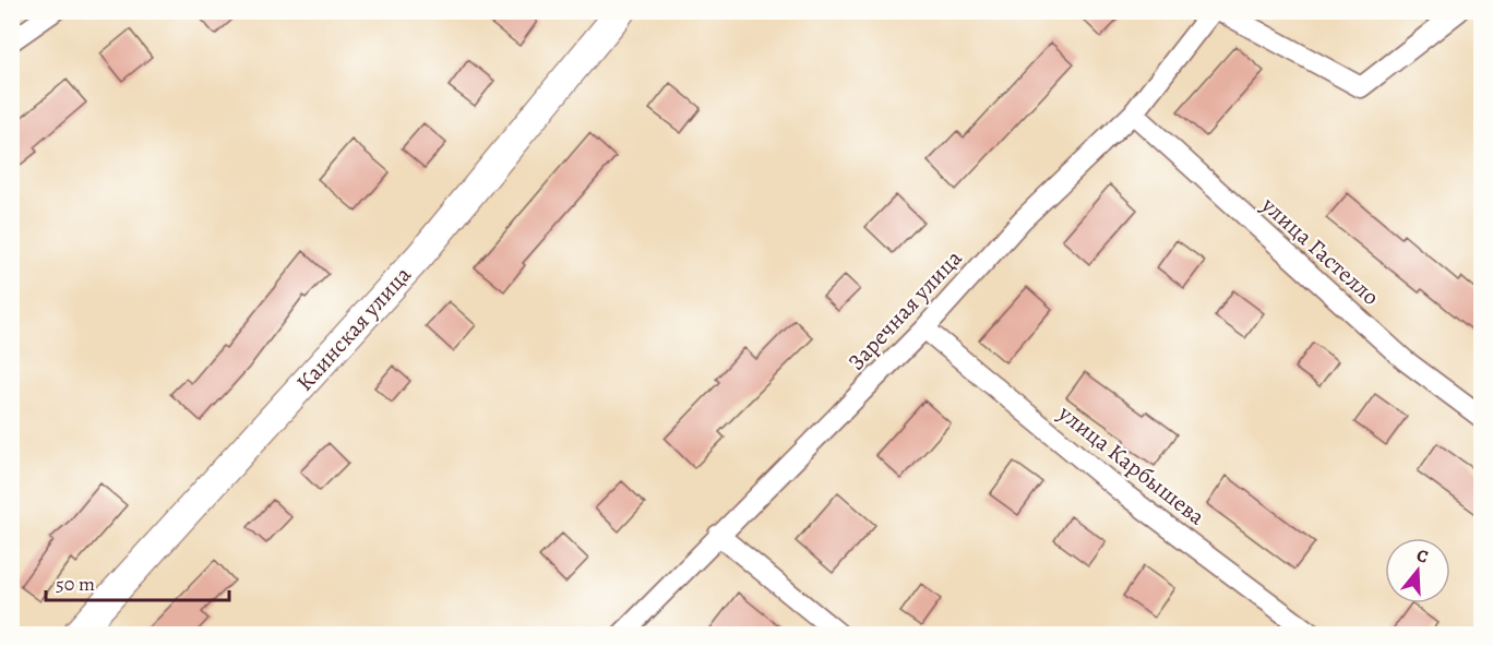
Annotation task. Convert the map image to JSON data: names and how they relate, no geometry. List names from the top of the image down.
{
  "streets": {
    "main road": ["Каинская улица"],
    "street": ["улица Гастелло", "Заречная улица", "улица Карбышева"]
  },
  "crossings": [
    ["улица Гастелло", "Заречная улица"],
    ["Заречная улица", "улица Карбышева"]
  ],
  "scale_bar": "50 m",
  "north": "top"
}
